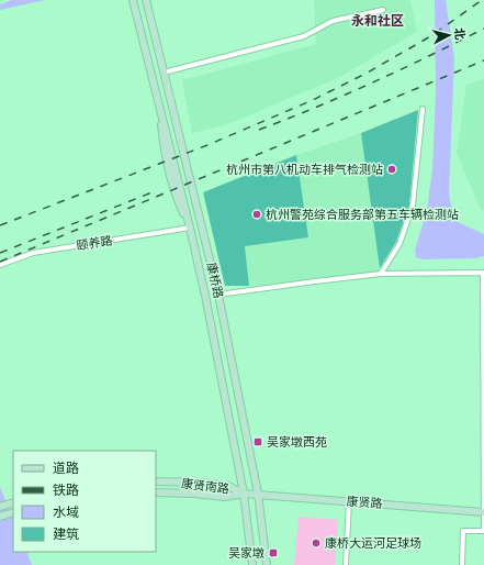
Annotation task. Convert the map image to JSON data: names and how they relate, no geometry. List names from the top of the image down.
{
  "streets": {
    "main road": ["康桥路", "康贤南路", "康贤路"],
    "street": ["颐养路"]
  },
  "crossings": [
    ["颐养路", "康桥路"],
    ["康桥路", "康贤南路"],
    ["康桥路", "康贤路"],
    ["康贤南路", "康贤路"]
  ],
  "districts": ["永和社区"],
  "places": {
    "other": ["杭州市第八机动车排气检测站", "杭州警苑综合服务部第五车辆检测站", "康桥大运河足球场"],
    "transit": ["吴家墩西苑", "吴家墩"]
  },
  "legend": [
    "道路",
    "铁路",
    "水域",
    "建筑"
  ],
  "north": "right"
}
